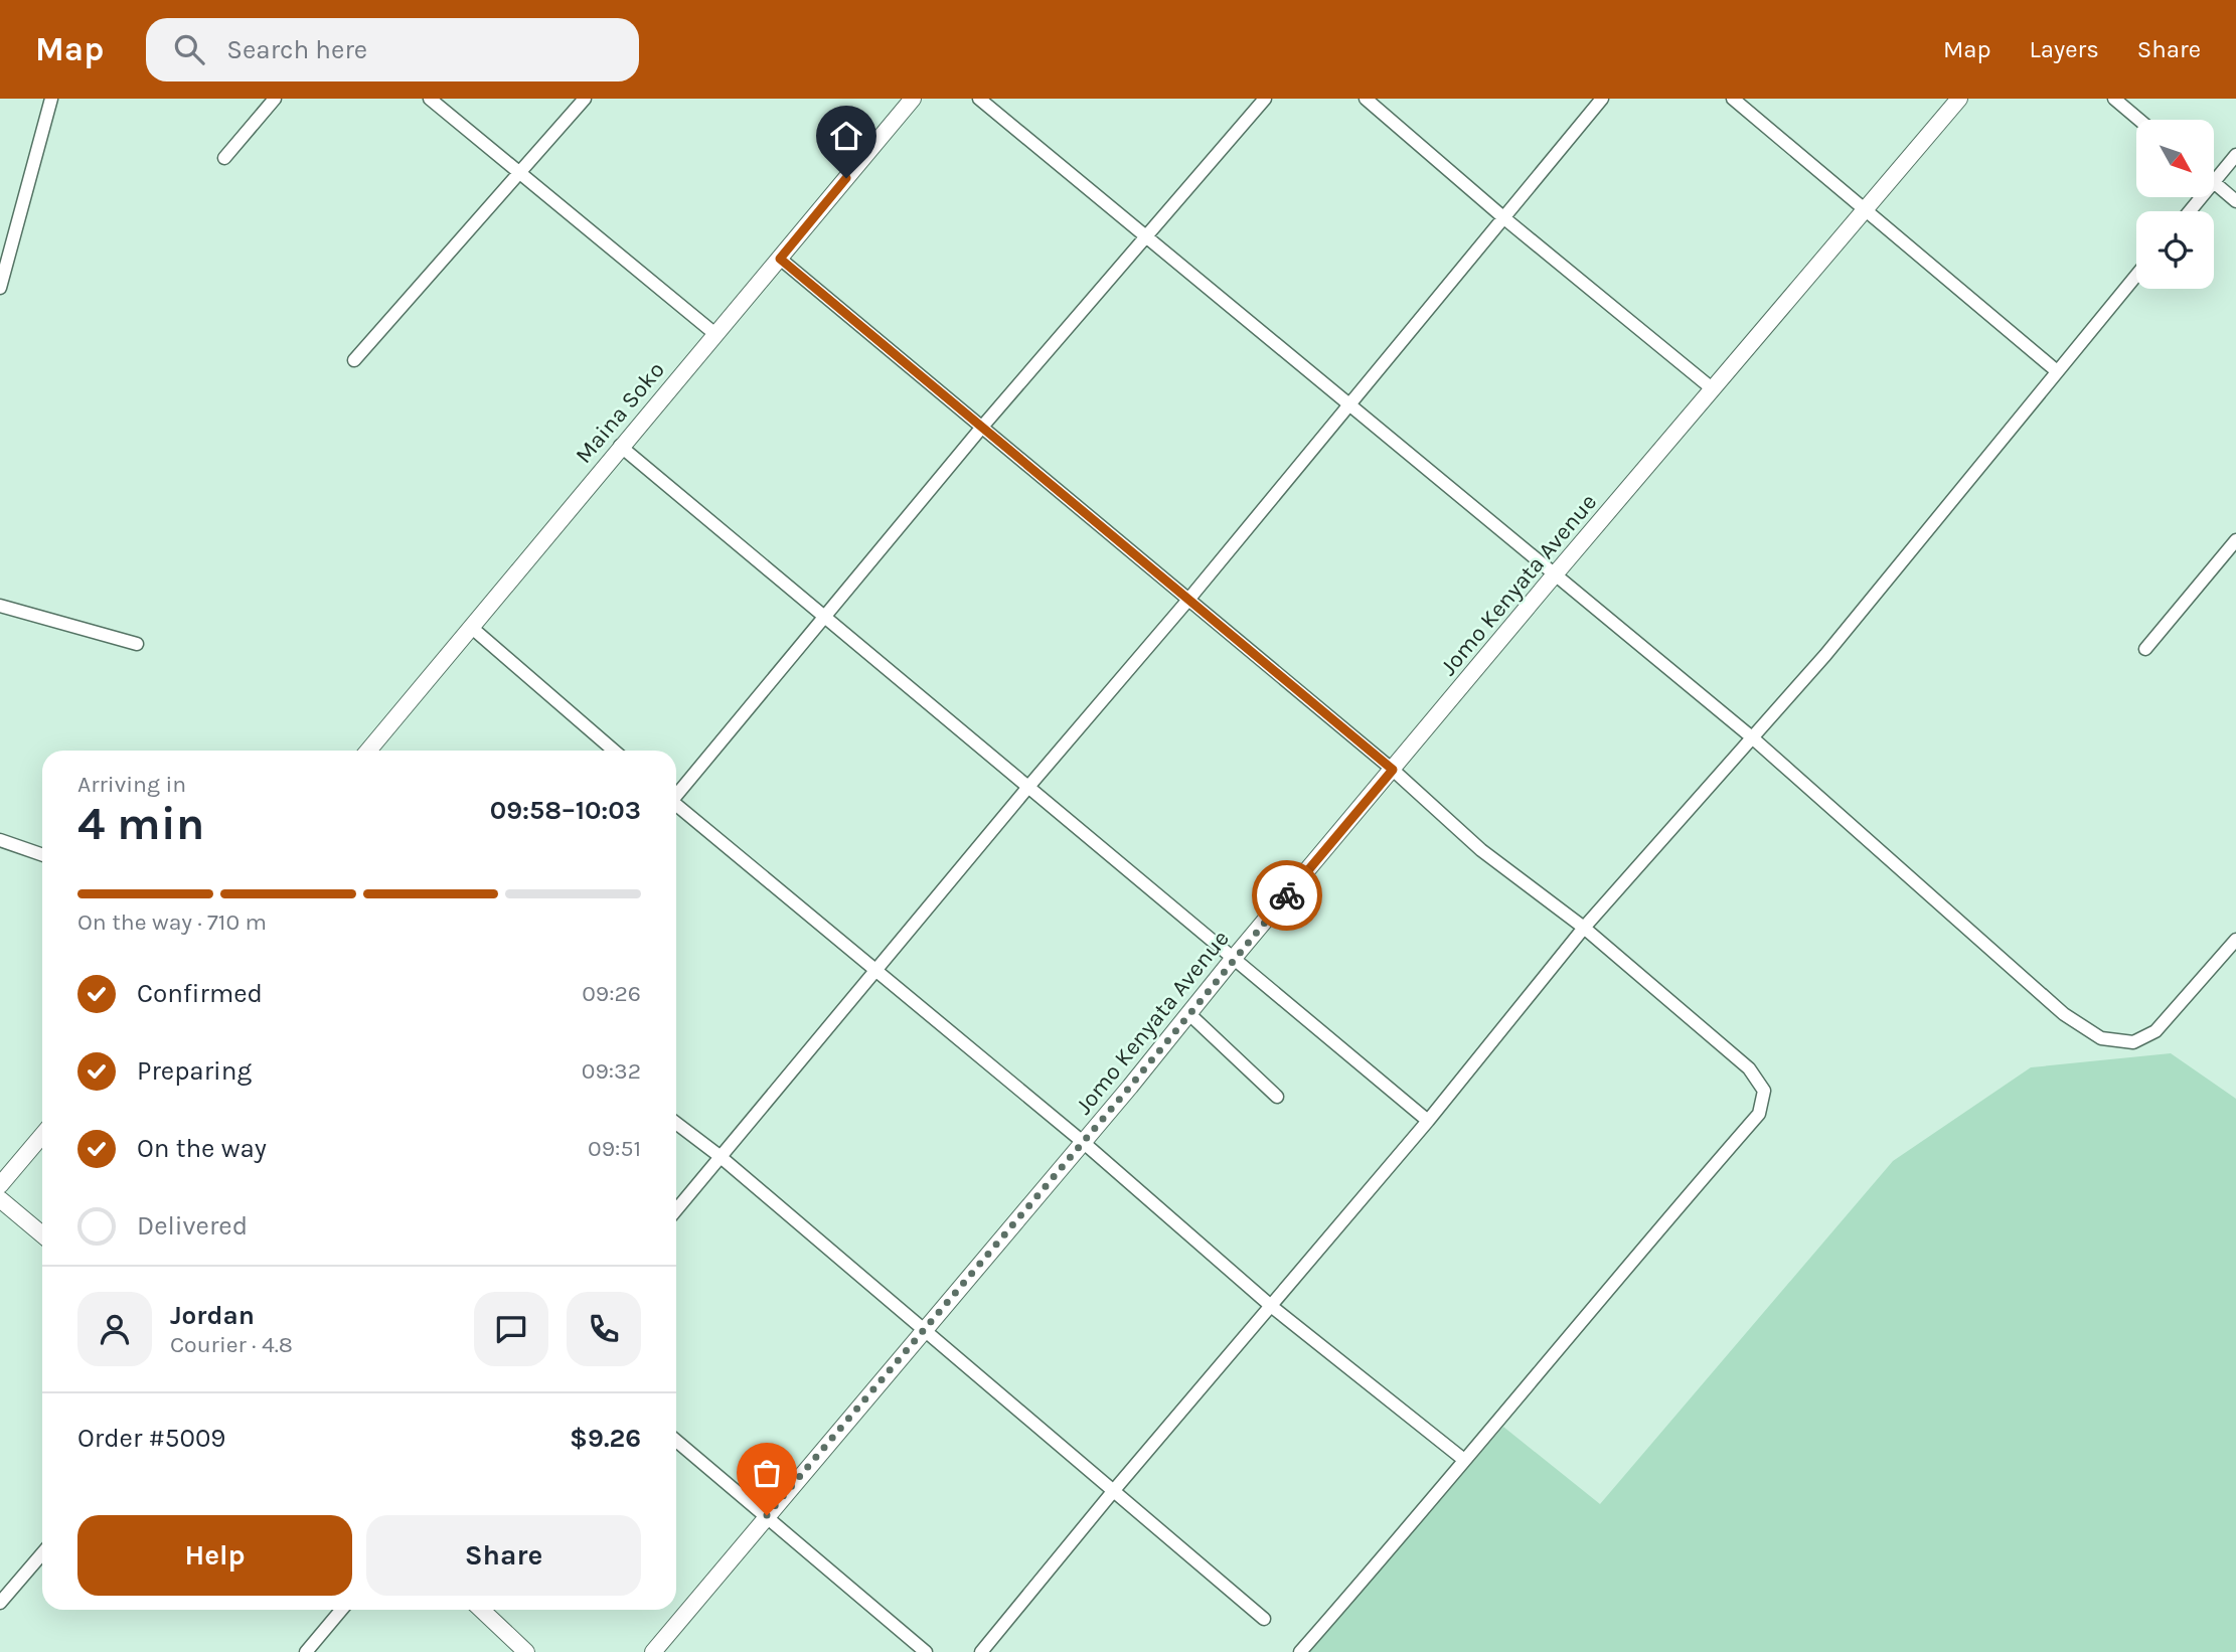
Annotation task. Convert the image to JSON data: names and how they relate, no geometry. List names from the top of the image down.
{
  "streets": {
    "street": ["Maina Soko", "Jomo Kenyata Avenue"]
  },
  "north": "bottom right",
  "page": {
    "header": "Map",
    "search": "Search here",
    "nav": ["Map", "Layers", "Share"],
    "heading": ["4 min", "Arriving in", "09:58–10:03"],
    "panel": [
      "Jordan",
      "Courier · 4.8",
      "Order #5009",
      "$9.26"
    ],
    "bar": "On the way · 710 m",
    "list": [
      ["Confirmed", "09:26"],
      ["Preparing", "09:32"],
      ["On the way", "09:51"],
      "Delivered"
    ],
    "buttons": ["Help", "Share"]
  }
}
